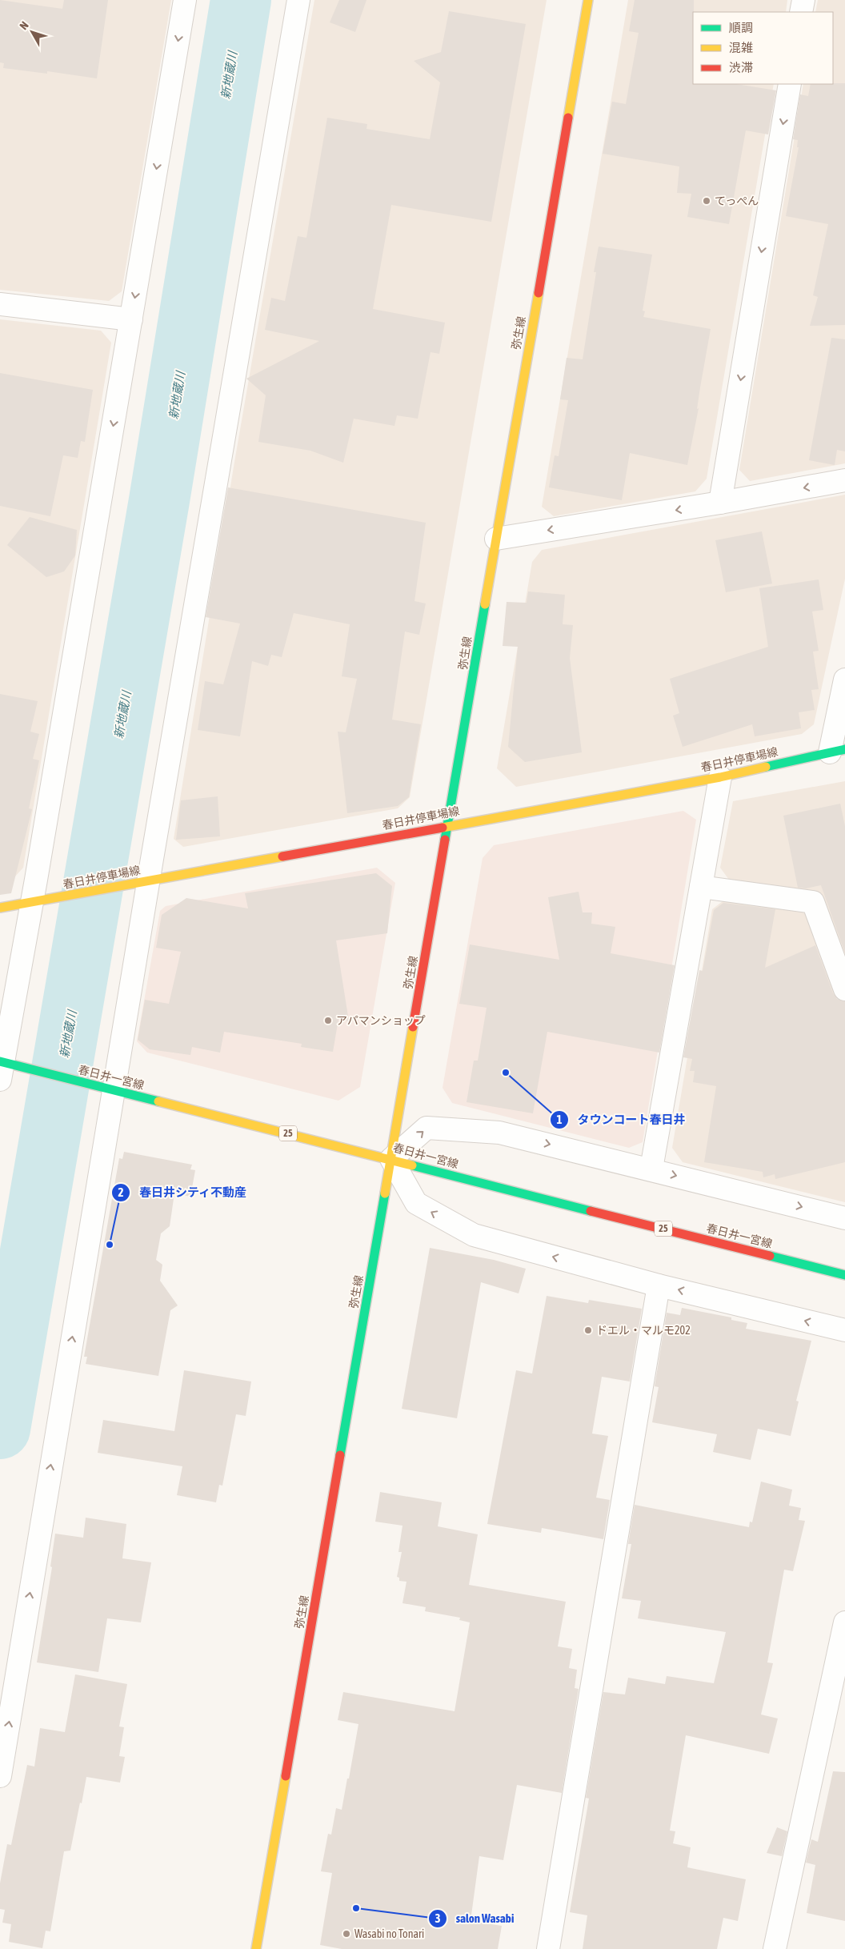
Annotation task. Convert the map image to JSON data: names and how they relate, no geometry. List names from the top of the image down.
{
  "streets": {
    "street": [
      "弥生線",
      "春日井停車場線",
      "春日井一宮線",
      "25"
    ]
  },
  "crossings": [
    ["弥生線", "春日井停車場線"],
    ["弥生線", "春日井一宮線"]
  ],
  "water": ["新地蔵川"],
  "places": [
    "てっぺん",
    "アパマンショップ",
    "タウンコート春日井",
    "春日井シティ不動産",
    "ドエル・マルモ202",
    "salon Wasabi",
    "Wasabi no Tonari"
  ],
  "legend": ["順調", "混雑", "渋滞"],
  "north": "top left"
}
